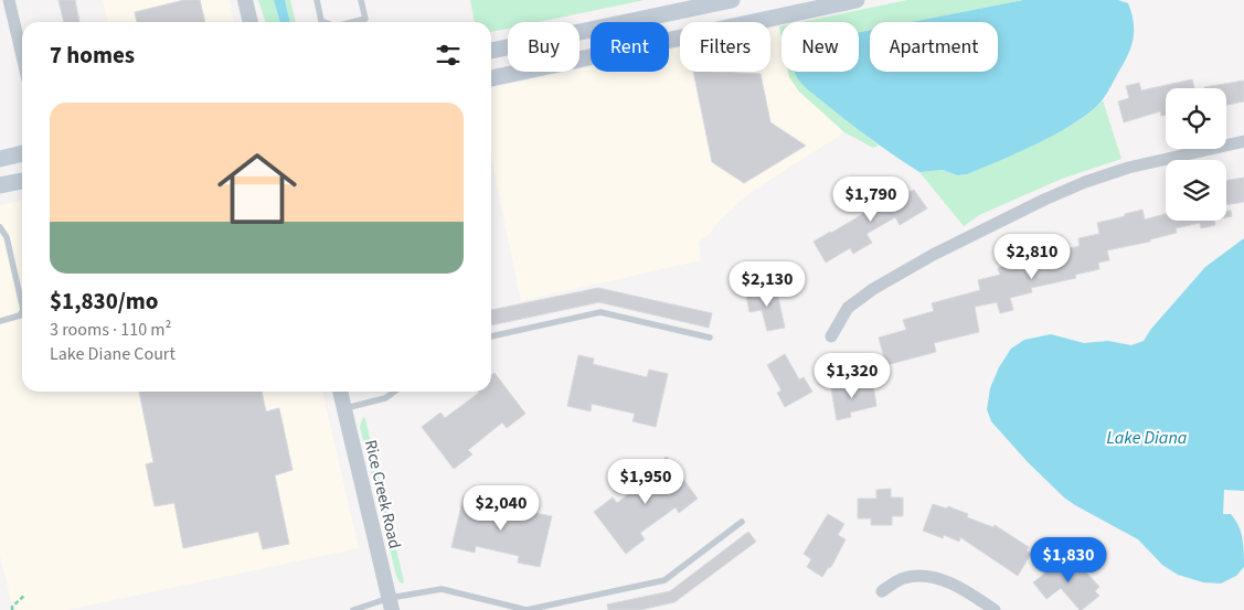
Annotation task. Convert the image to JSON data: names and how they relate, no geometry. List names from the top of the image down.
{
  "streets": {
    "street": ["Rice Creek Road"]
  },
  "water": ["Lake Diana"],
  "page": {
    "chip": [
      "Buy",
      "Rent",
      "Filters",
      "New",
      "Apartment"
    ],
    "heading": "7 homes",
    "list": [
      {
        "name": "$1,830/mo",
        "note": "3 rooms · 110 m² · Lake Diane Court"
      }
    ],
    "price": [
      "$1,790",
      "$2,810",
      "$2,130",
      "$1,320",
      "$1,950",
      "$2,040",
      "$1,830"
    ]
  }
}
